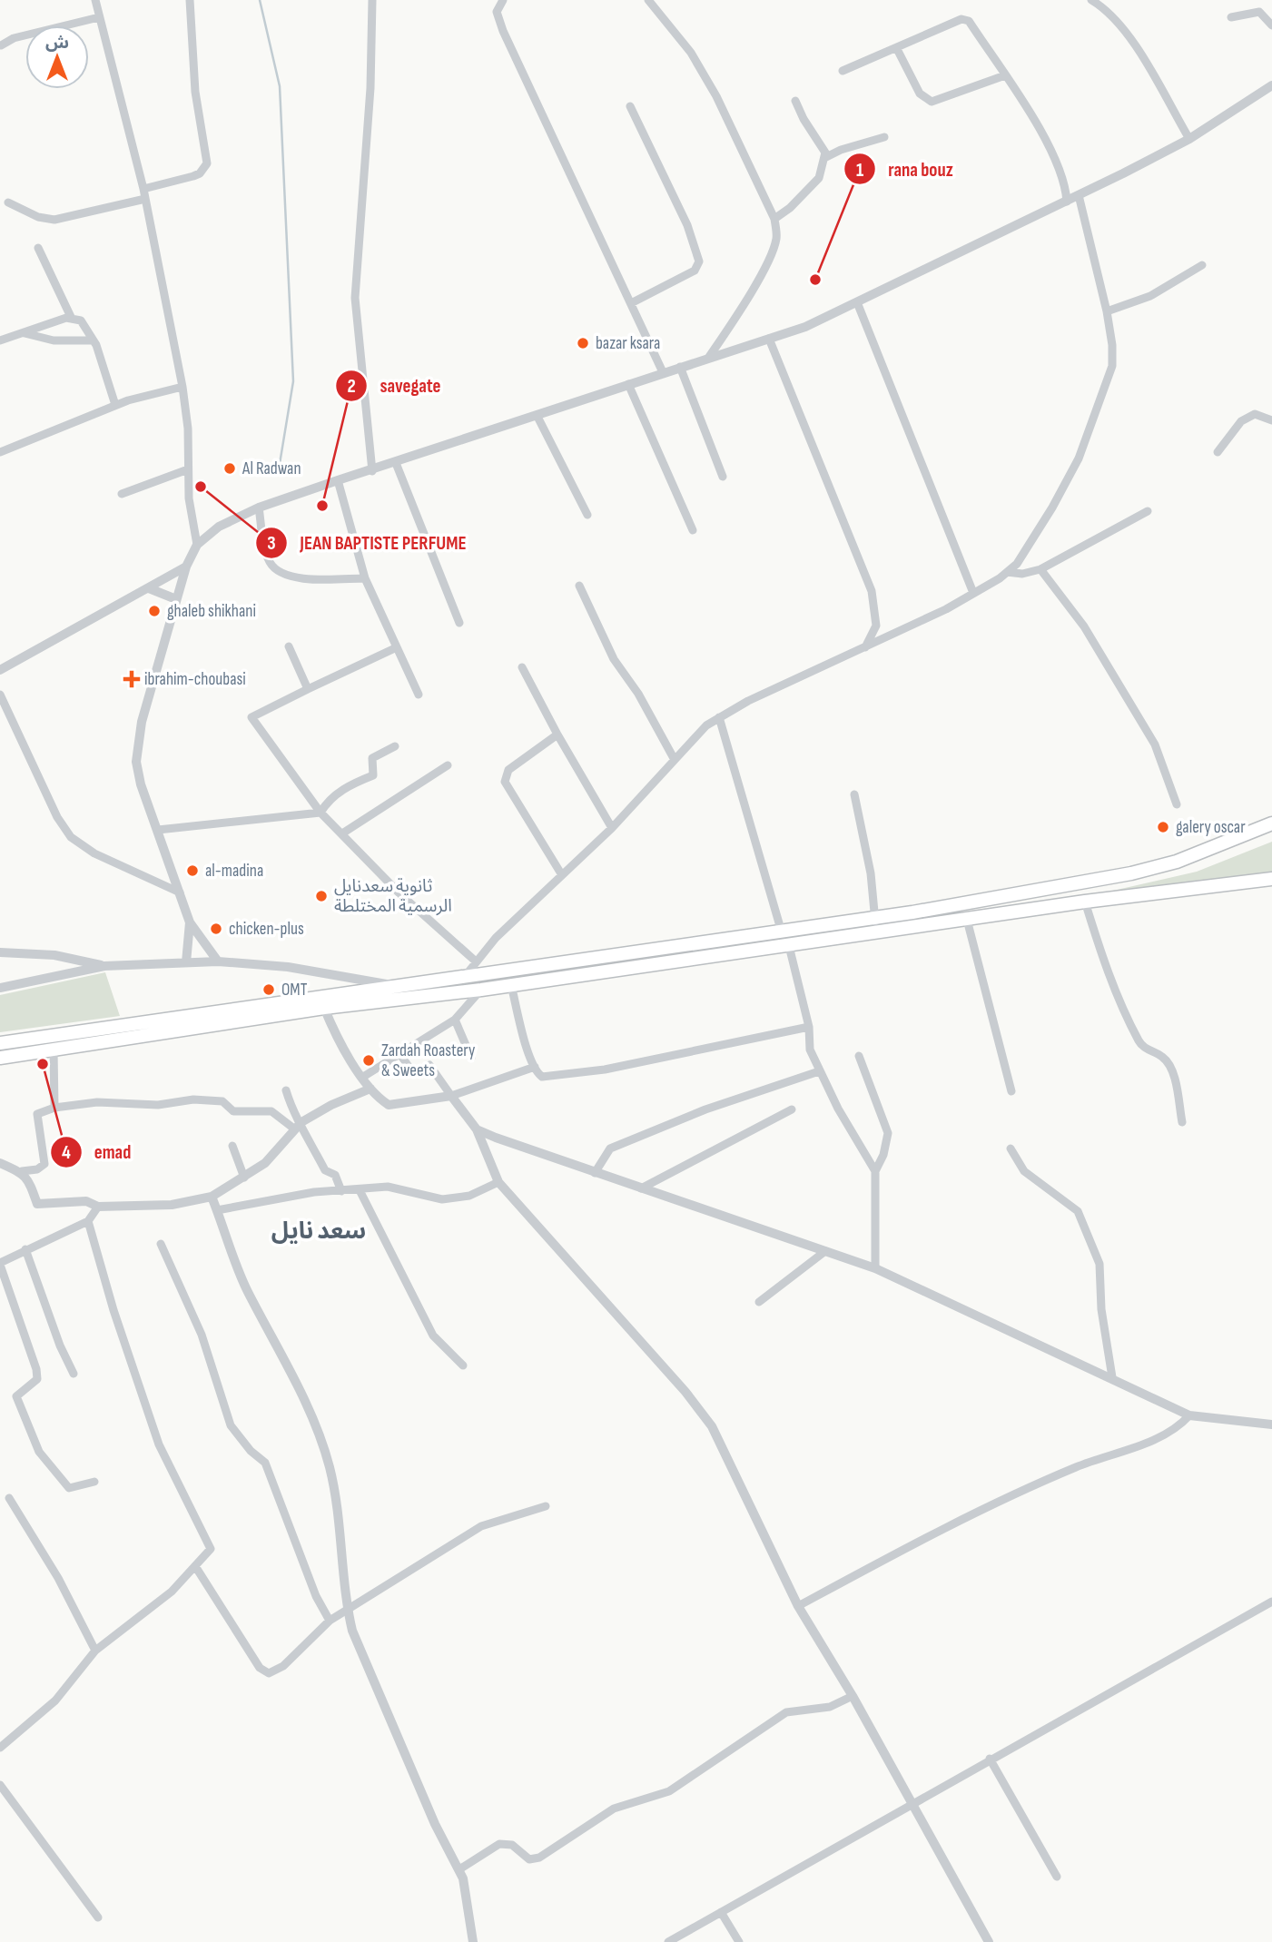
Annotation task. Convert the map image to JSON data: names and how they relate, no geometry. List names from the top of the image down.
{
  "districts": ["سعد نايل"],
  "places": {
    "other": [
      "rana bouz",
      "bazar ksara",
      "Al Radwan",
      "JEAN BAPTISTE PERFUME",
      "savegate",
      "ghaleb shikhani",
      "galery oscar",
      "al-madina",
      "ثانوية سعدنايل الرسمية المختلطة",
      "chicken-plus",
      "OMT",
      "Zardah Roastery & Sweets",
      "emad"
    ],
    "health": ["ibrahim-choubasi"]
  },
  "north": "top"
}
